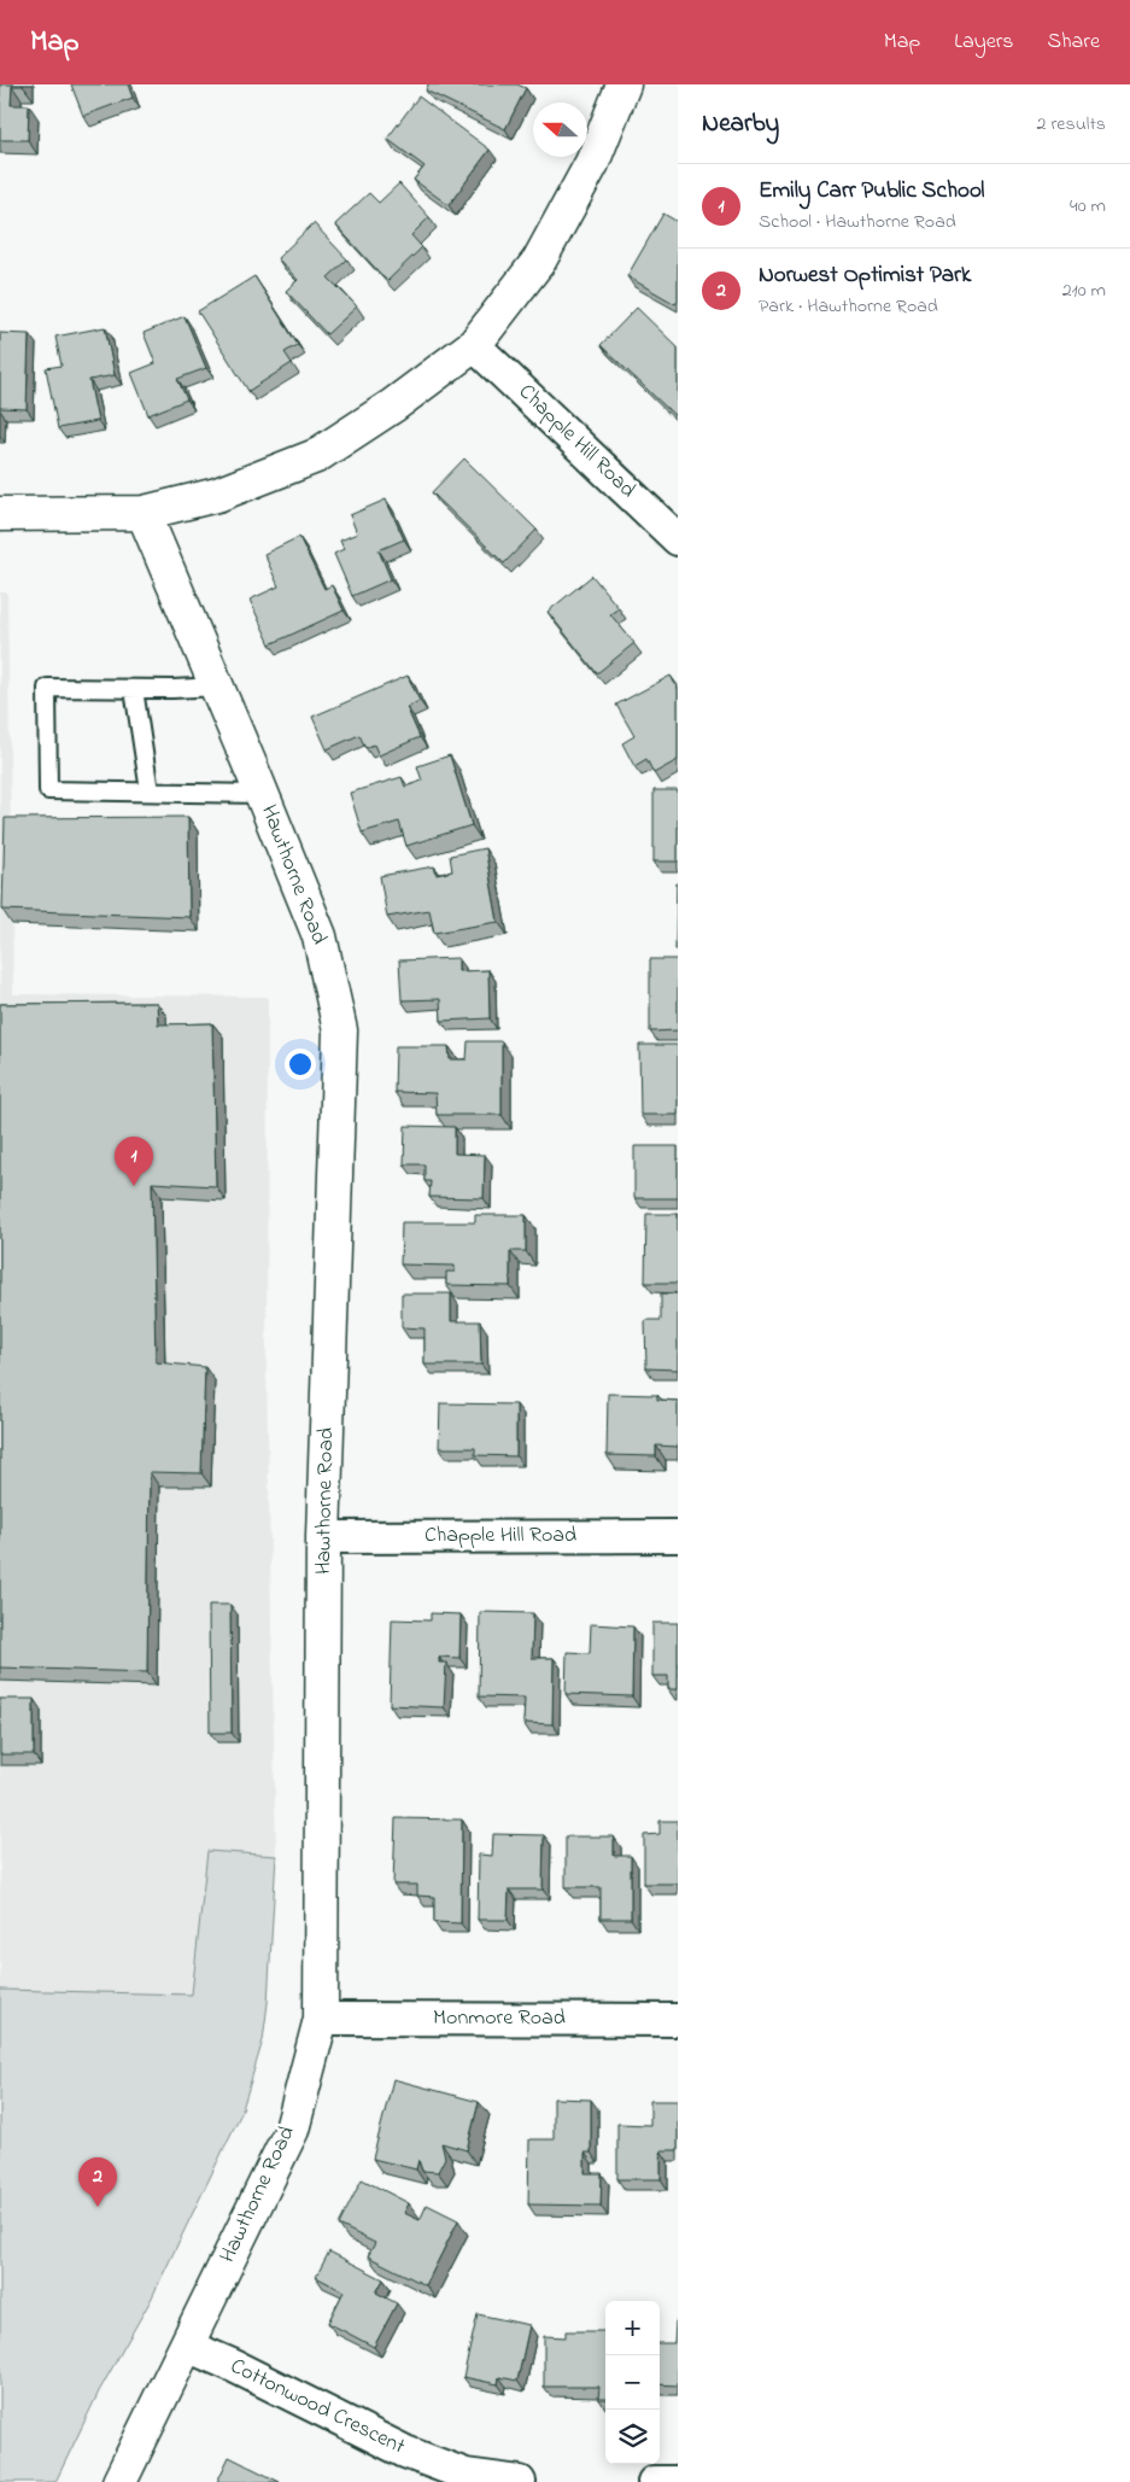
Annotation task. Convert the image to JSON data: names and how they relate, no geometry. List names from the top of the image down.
{
  "streets": {
    "street": [
      "Chapple Hill Road",
      "Hawthorne Road",
      "Monmore Road",
      "Cottonwood Crescent"
    ]
  },
  "crossings": [
    ["Chapple Hill Road", "Hawthorne Road"],
    ["Hawthorne Road", "Monmore Road"],
    ["Hawthorne Road", "Cottonwood Crescent"]
  ],
  "north": "left",
  "page": {
    "header": "Map",
    "nav": ["Map", "Layers", "Share"],
    "heading": ["Nearby", "2 results"],
    "list": [
      {
        "mark": "1",
        "name": "Emily Carr Public School",
        "note": "School · Hawthorne Road",
        "value": "40 m"
      },
      {
        "mark": "2",
        "name": "Norwest Optimist Park",
        "note": "Park · Hawthorne Road",
        "value": "210 m"
      }
    ],
    "pins": ["1", "2"],
    "map_buttons": ["+", "−"]
  }
}
